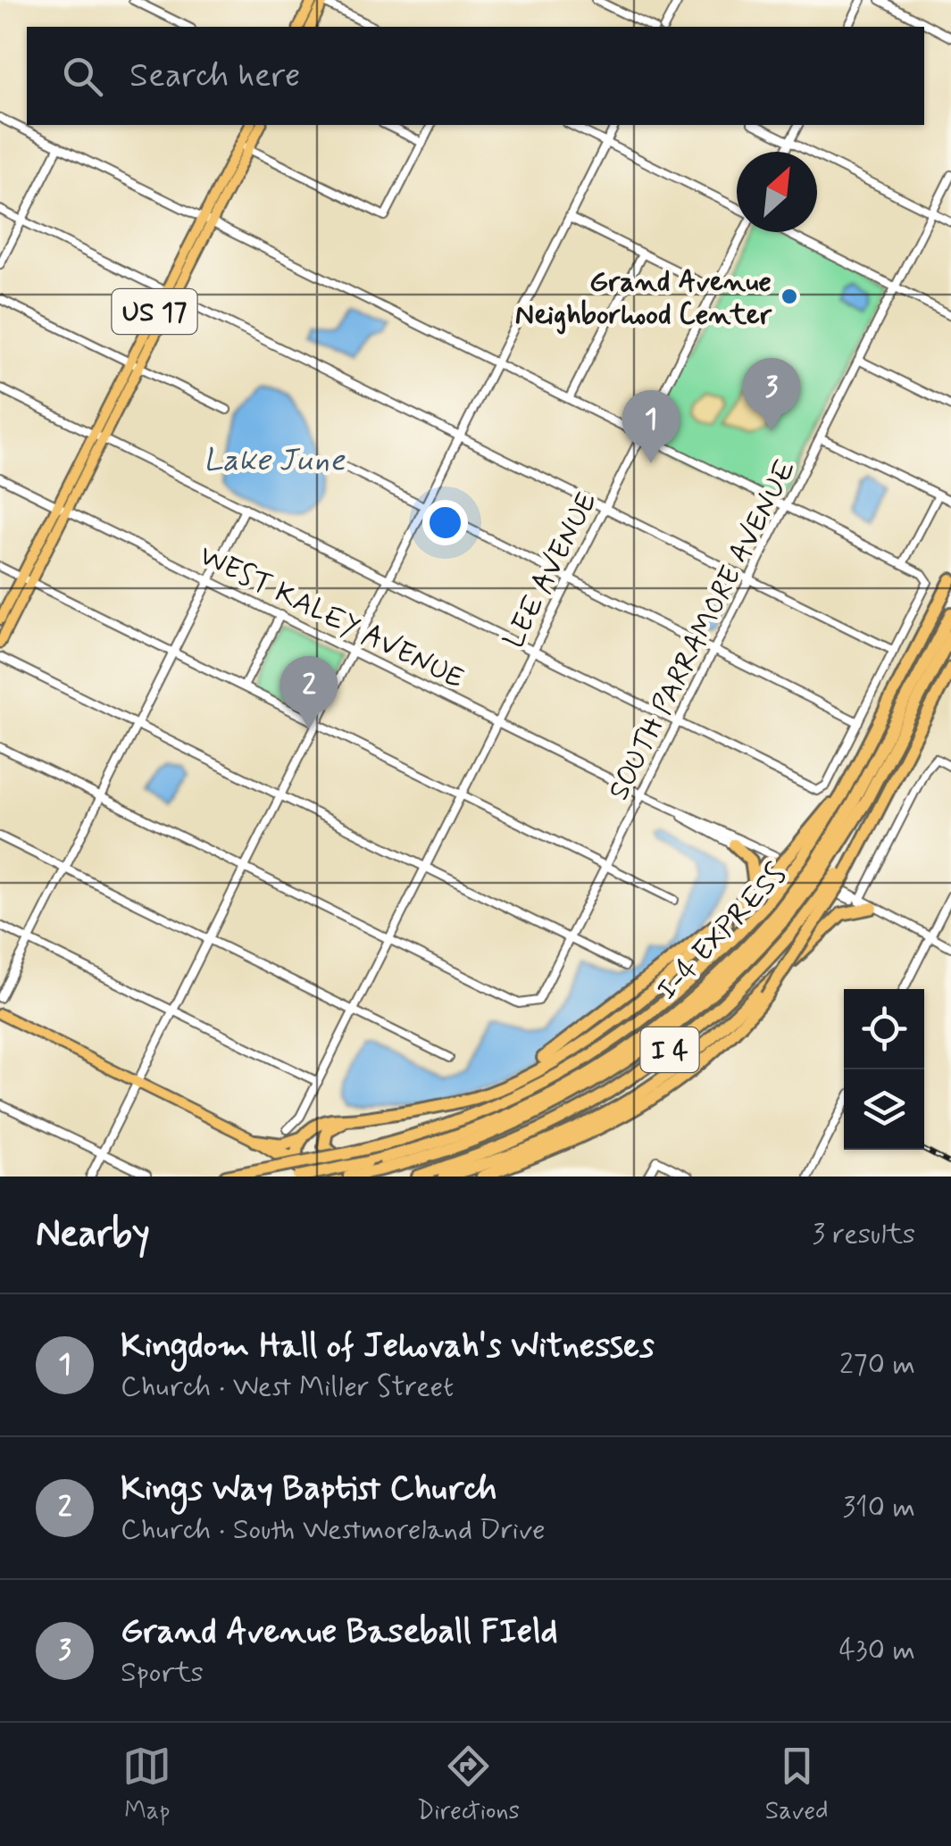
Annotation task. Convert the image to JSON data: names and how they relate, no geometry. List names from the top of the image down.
{
  "streets": {
    "highway": ["I-4 EXPRESS", "I 4"],
    "main road": ["US 17"],
    "street": ["LEE AVENUE", "WEST KALEY AVENUE", "SOUTH PARRAMORE AVENUE"]
  },
  "crossings": [
    ["US 17", "WEST KALEY AVENUE"],
    ["LEE AVENUE", "WEST KALEY AVENUE"],
    ["LEE AVENUE", "SOUTH PARRAMORE AVENUE"],
    ["WEST KALEY AVENUE", "SOUTH PARRAMORE AVENUE"],
    ["I-4 EXPRESS", "I 4"]
  ],
  "water": ["Lake June"],
  "places": ["Grand Avenue Neighborhood Center"],
  "north": "top right",
  "page": {
    "search": "Search here",
    "pins": ["3", "1", "2"],
    "heading": ["Nearby", "3 results"],
    "list": [
      {
        "mark": "1",
        "name": "Kingdom Hall of Jehovah's Witnesses",
        "note": "Church · West Miller Street",
        "value": "270 m"
      },
      {
        "mark": "2",
        "name": "Kings Way Baptist Church",
        "note": "Church · South Westmoreland Drive",
        "value": "310 m"
      },
      {
        "mark": "3",
        "name": "Grand Avenue Baseball FIeld",
        "note": "Sports",
        "value": "430 m"
      }
    ],
    "nav": ["Map", "Directions", "Saved"]
  }
}
